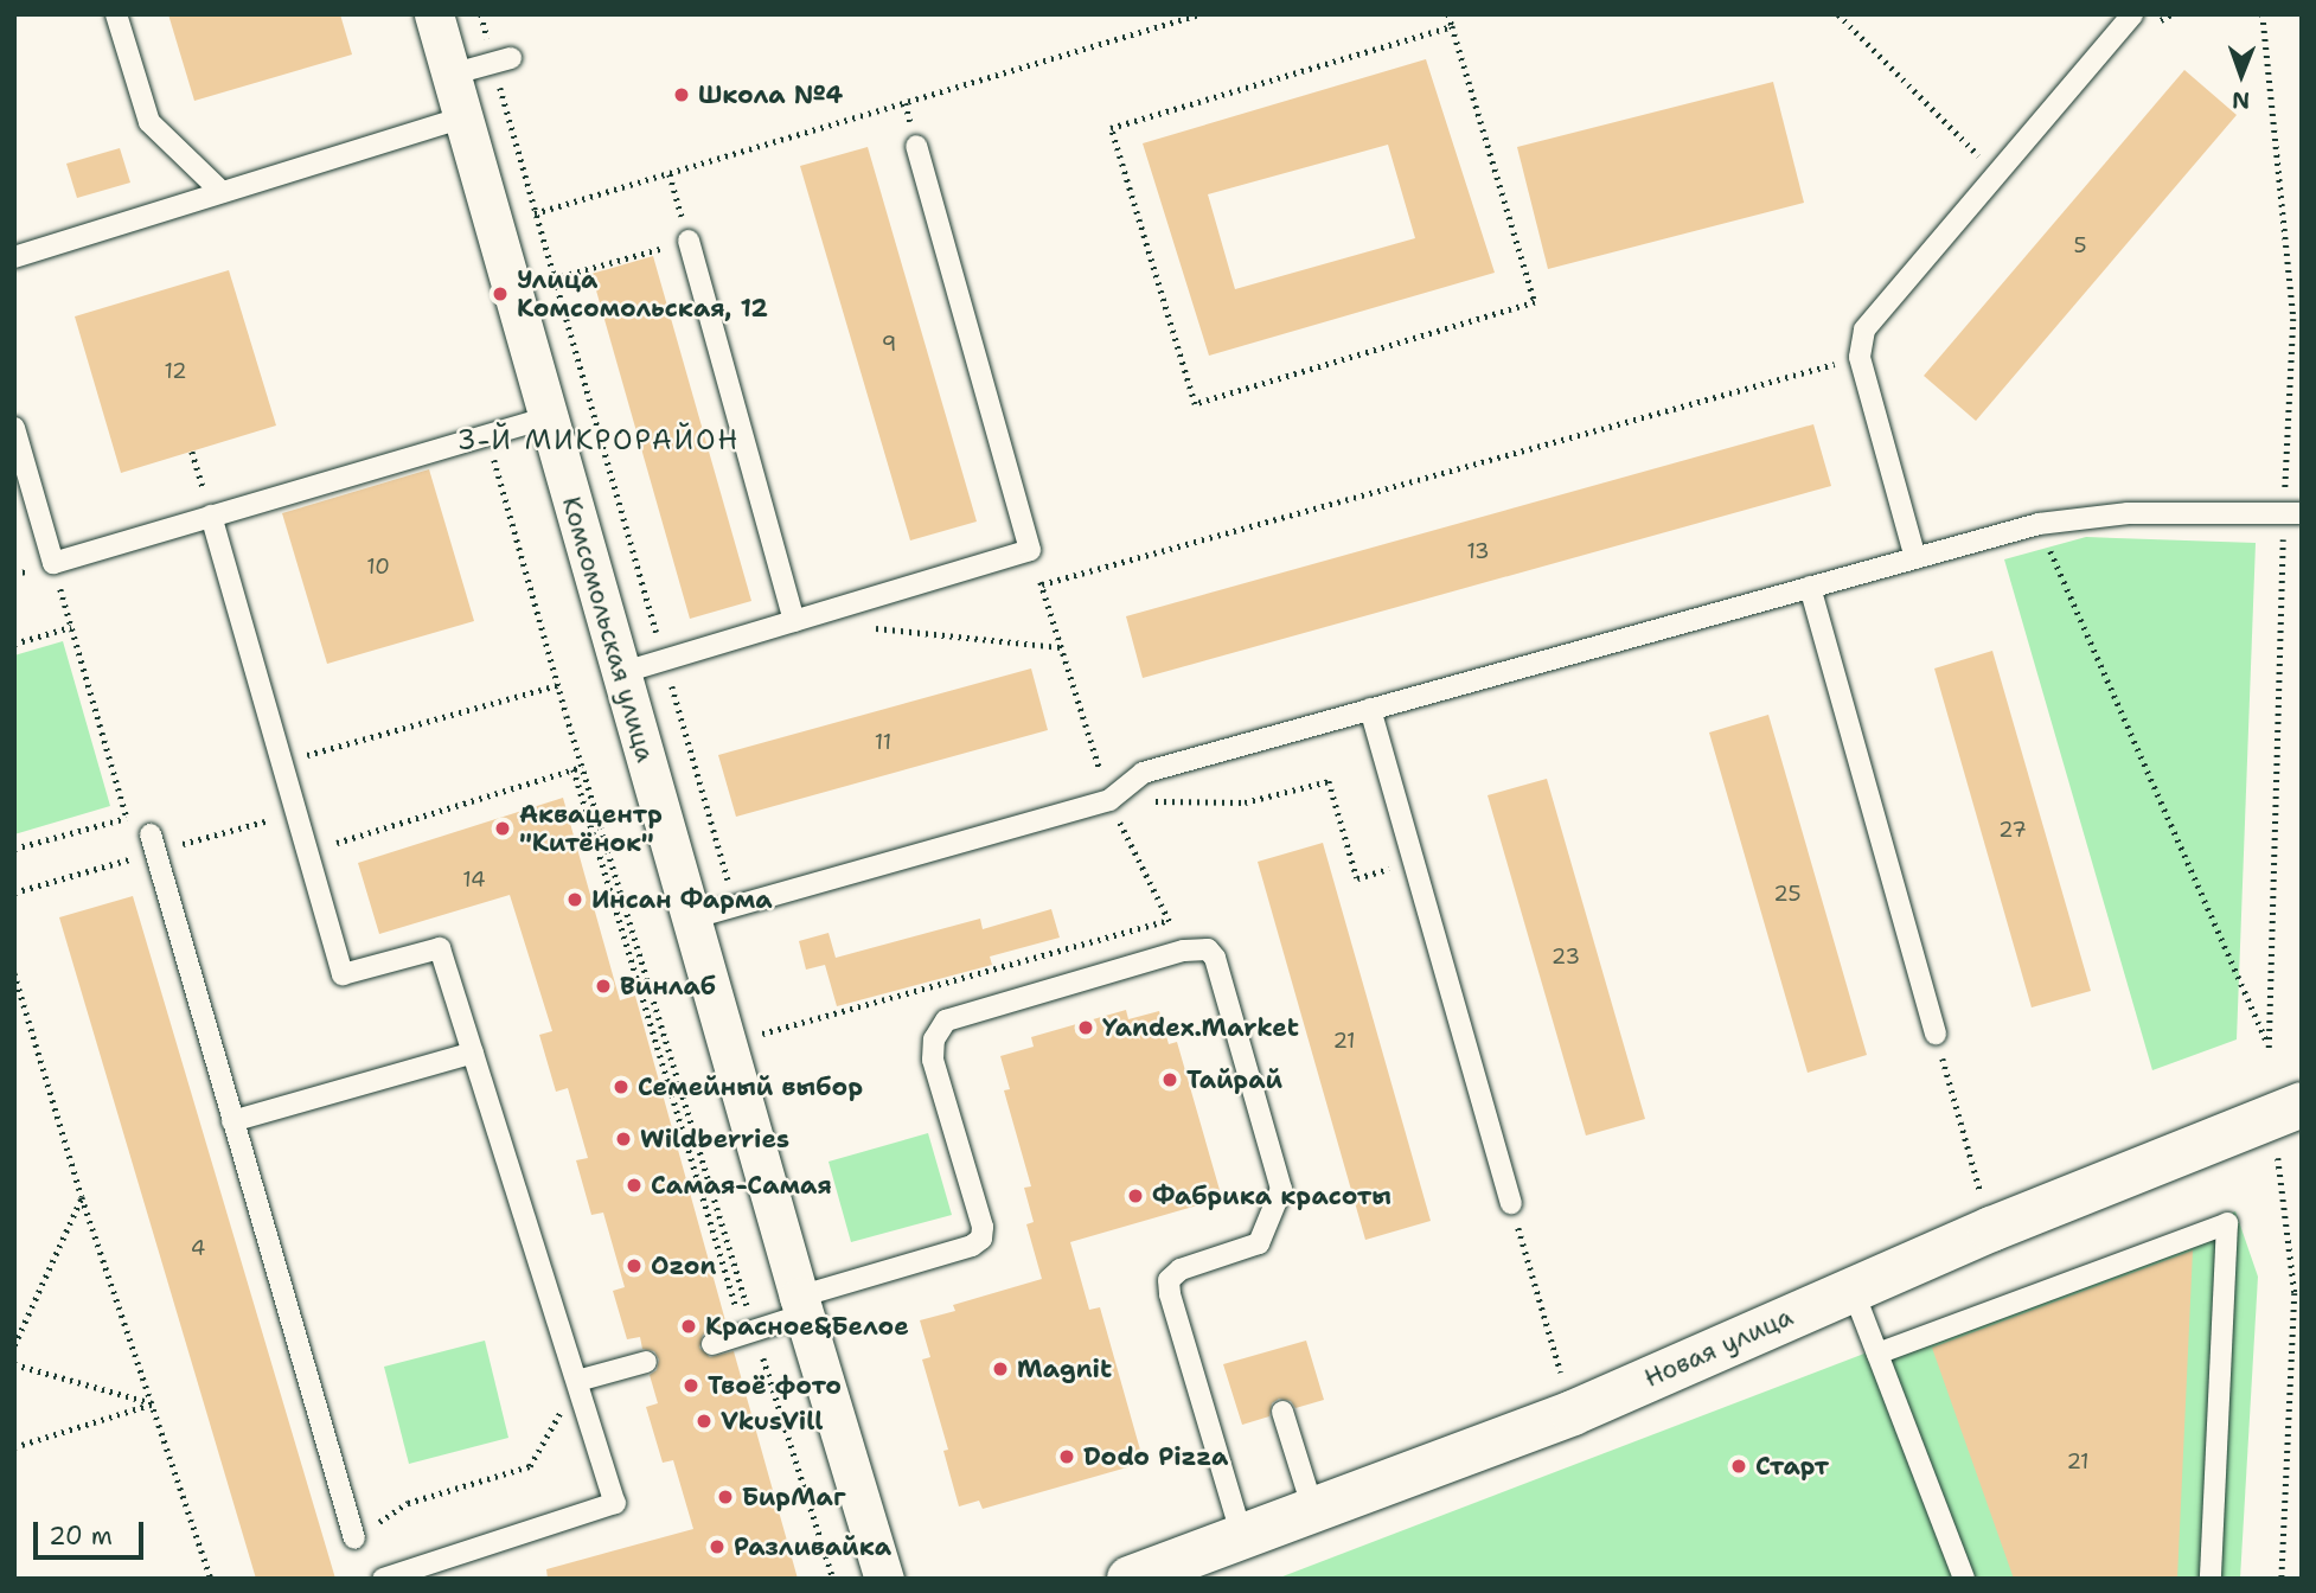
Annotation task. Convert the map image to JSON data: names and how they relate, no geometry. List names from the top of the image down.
{
  "streets": {
    "street": ["Комсомольская улица", "Новая улица"]
  },
  "districts": ["3-Й МИКРОРАЙОН"],
  "places": [
    "Школа №4",
    "Улица Комсомольская, 12",
    "Аквацентр \"Китёнок\"",
    "Инсан Фарма",
    "Винлаб",
    "Yandex.Market",
    "Тайрай",
    "Семейный выбор",
    "Wildberries",
    "Самая-Самая",
    "Фабрика красоты",
    "Ozon",
    "Красное&Белое",
    "Magnit",
    "Твоё фото",
    "VkusVill",
    "Dodo Pizza",
    "Старт",
    "БирМаг",
    "Разливайка"
  ],
  "house_numbers": [
    "5",
    "9",
    "12",
    "13",
    "10",
    "11",
    "27",
    "14",
    "25",
    "23",
    "21",
    "4",
    "21"
  ],
  "scale_bar": "20 m",
  "north": "bottom"
}
